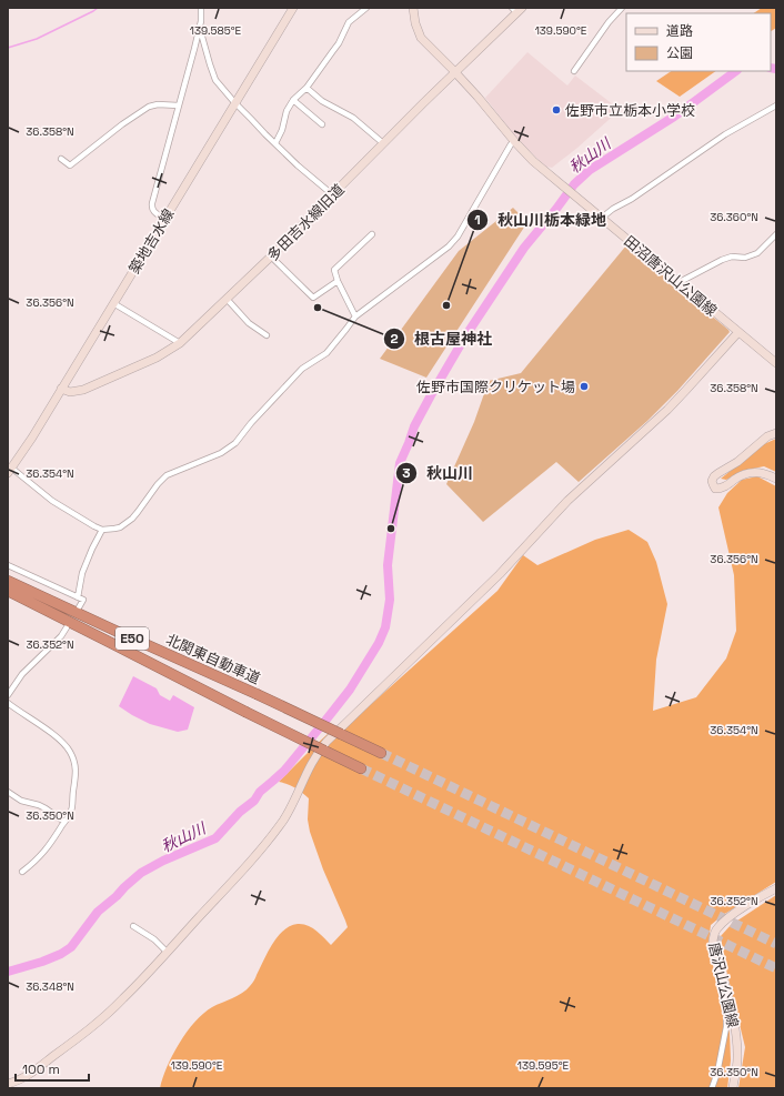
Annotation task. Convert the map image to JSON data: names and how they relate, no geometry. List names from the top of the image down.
{
  "streets": {
    "highway": ["E50", "北関東自動車道"],
    "street": [
      "多田吉水線旧道",
      "築地吉水線",
      "田沼唐沢山公園線",
      "唐沢山公園線"
    ]
  },
  "crossings": [
    ["多田吉水線旧道", "築地吉水線"],
    ["多田吉水線旧道", "田沼唐沢山公園線"]
  ],
  "water": ["秋山川"],
  "places": [
    "佐野市立栃本小学校",
    "秋山川栃本緑地",
    "根古屋神社",
    "佐野市国際クリケット場",
    "秋山川"
  ],
  "legend": ["道路", "公園"],
  "scale_bar": "100 m",
  "coordinates": [
    "139.585°E",
    "139.590°E",
    "36.358°N",
    "36.360°N",
    "36.356°N",
    "36.354°N",
    "36.352°N",
    "36.350°N",
    "36.348°N",
    "139.595°E"
  ]
}
